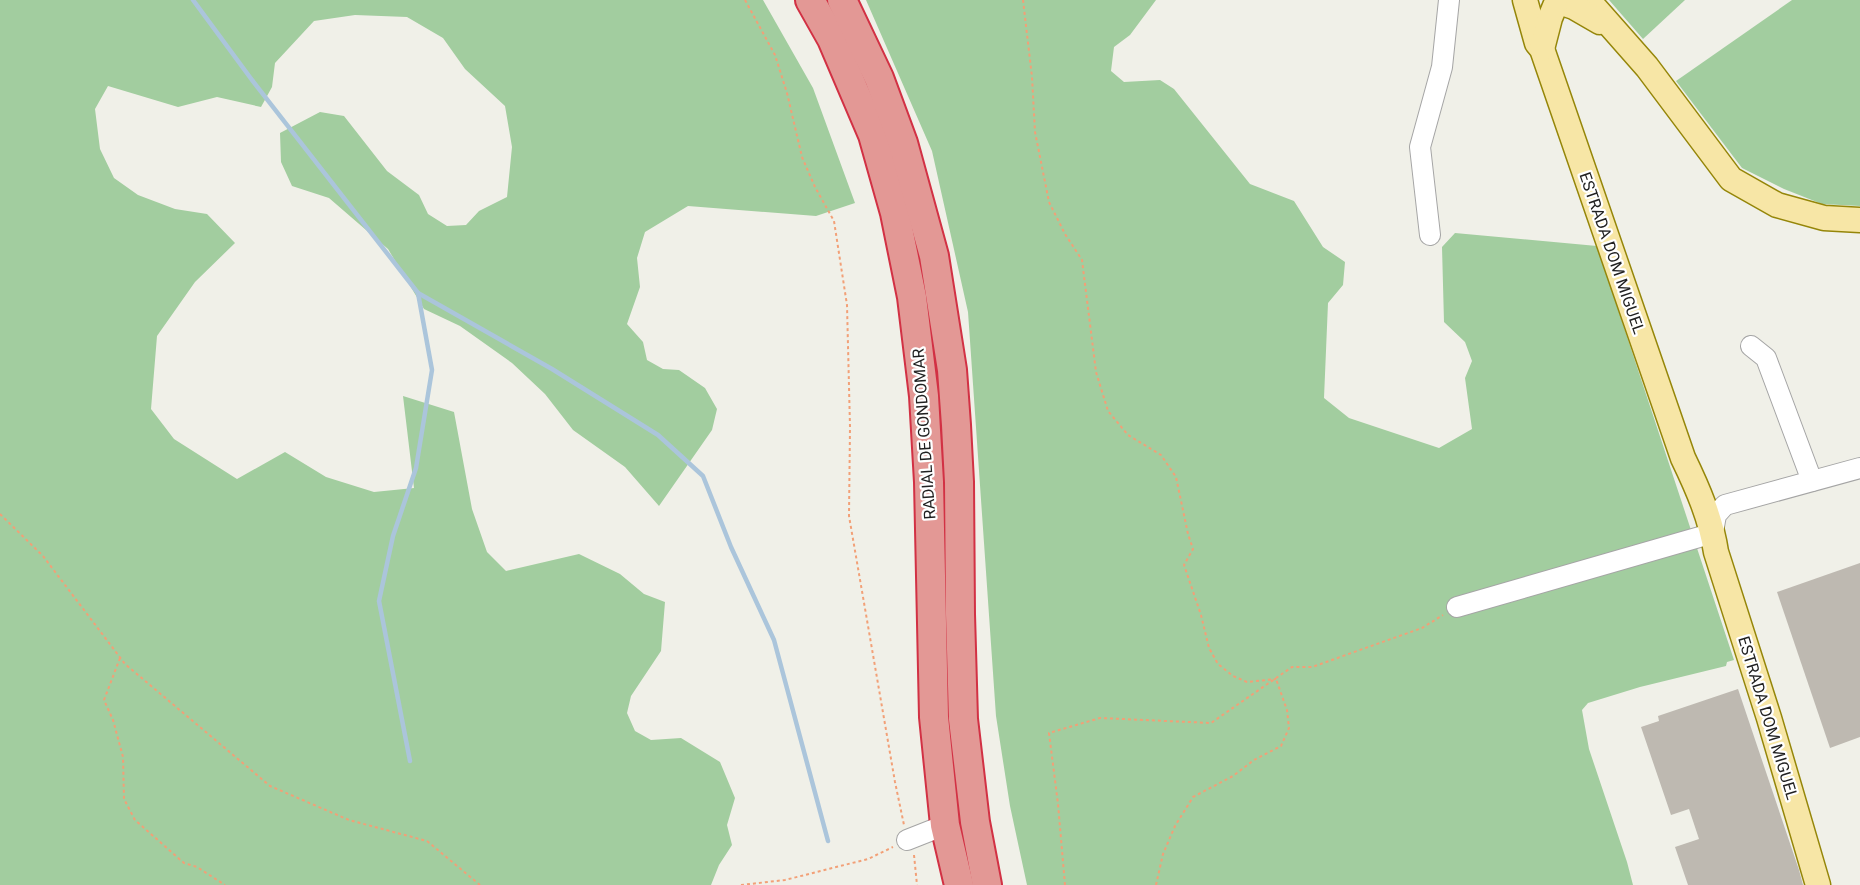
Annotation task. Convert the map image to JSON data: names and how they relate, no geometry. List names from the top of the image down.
{
  "streets": {
    "highway": ["RADIAL DE GONDOMAR"],
    "main road": ["ESTRADA DOM MIGUEL"]
  }
}
